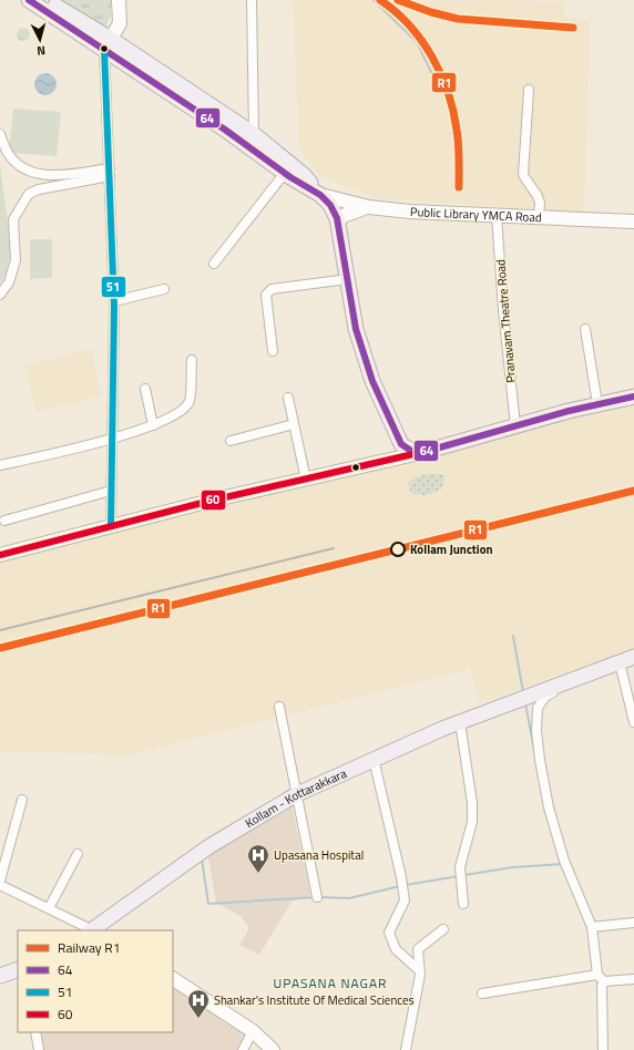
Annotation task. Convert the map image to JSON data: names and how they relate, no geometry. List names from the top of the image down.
{
  "streets": {
    "main road": ["Public Library YMCA Road", "Kollam - Kottarakkara"],
    "street": ["Pranavam Theatre Road"]
  },
  "crossings": [
    ["Public Library YMCA Road", "Pranavam Theatre Road"]
  ],
  "districts": ["UPASANA NAGAR"],
  "places": {
    "other": ["Kollam Junction"],
    "hospital": ["Upasana Hospital", "Shankar's Institute Of Medical Sciences"]
  },
  "lines": [
    "rail line R1",
    "transit line 64",
    "transit line 51",
    "transit line 60"
  ],
  "legend": [
    "Railway R1",
    "64",
    "51",
    "60"
  ],
  "north": "bottom"
}
